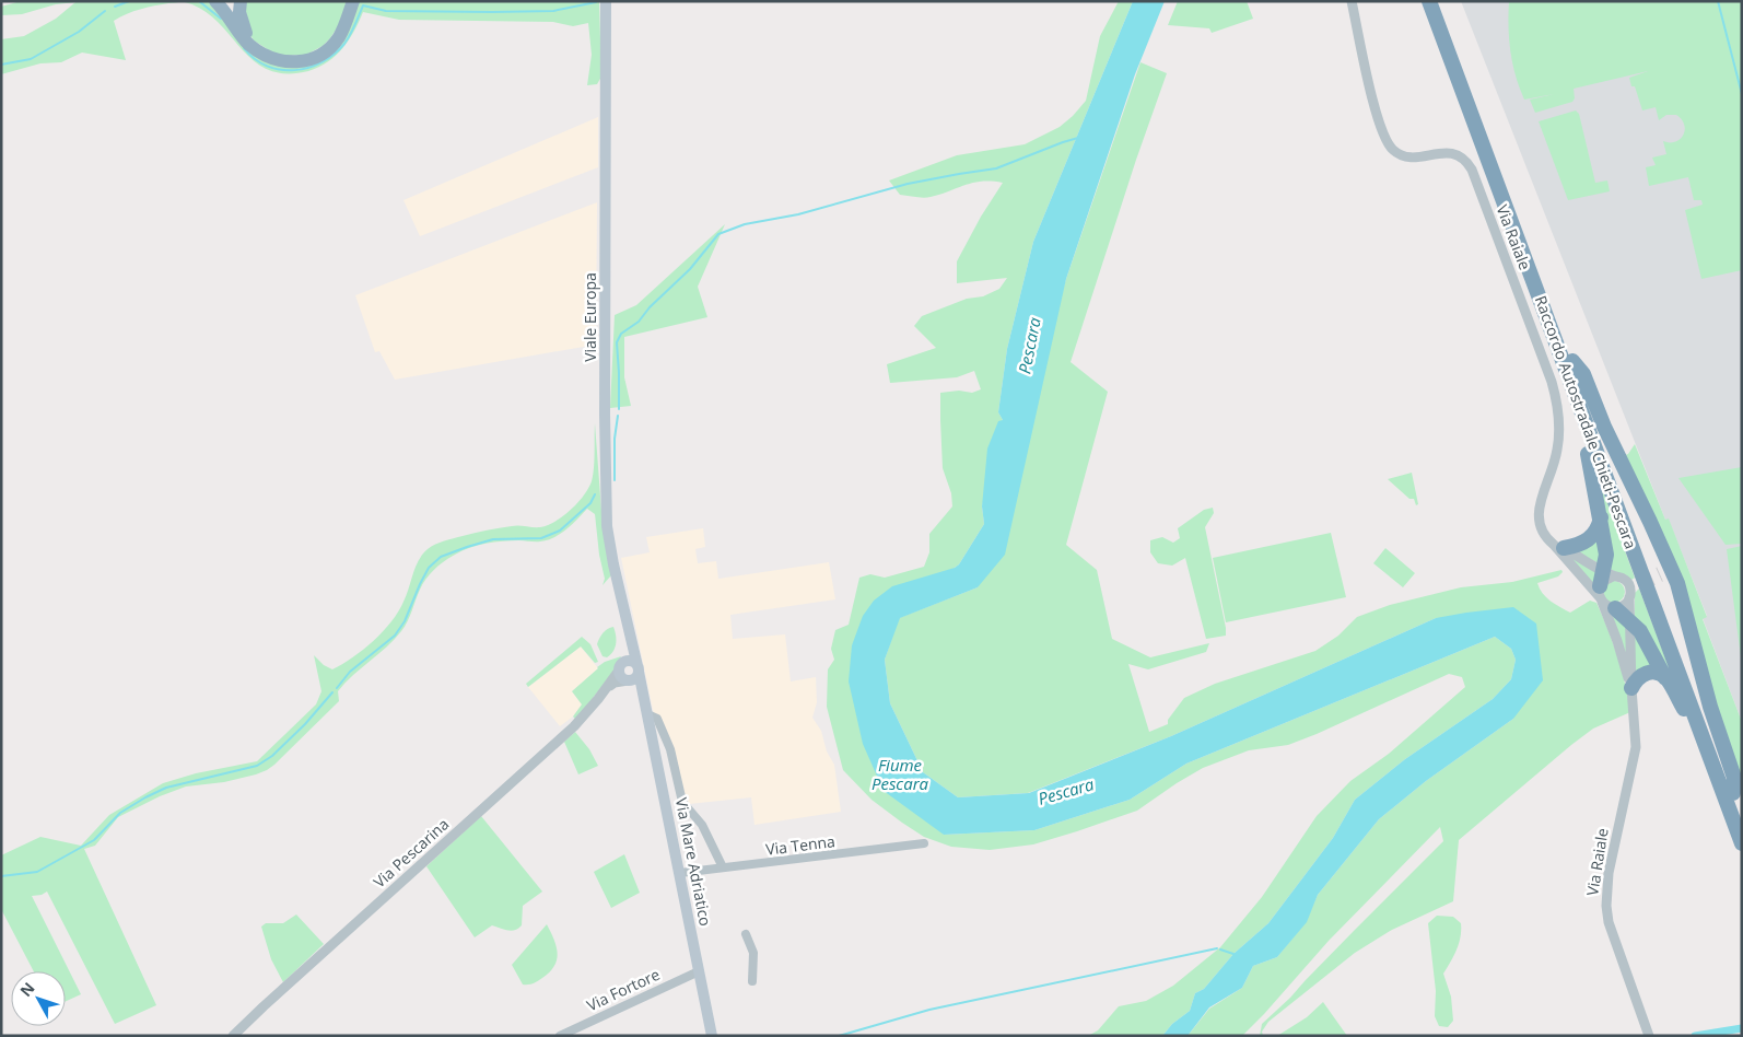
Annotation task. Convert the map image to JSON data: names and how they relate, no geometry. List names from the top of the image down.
{
  "streets": {
    "highway": ["Raccordo Autostradale Chieti-Pescara"],
    "main road": ["Viale Europa", "Via Mare Adriatico"],
    "street": [
      "Via Raiale",
      "Via Tenna",
      "Via Pescarina",
      "Via Fortore"
    ]
  },
  "crossings": [
    ["Viale Europa", "Via Pescarina"],
    ["Viale Europa", "Via Mare Adriatico"],
    ["Via Tenna", "Via Mare Adriatico"],
    ["Via Pescarina", "Via Mare Adriatico"],
    ["Via Mare Adriatico", "Via Fortore"]
  ],
  "water": ["Pescara", "Fiume Pescara"],
  "north": "top left"
}
